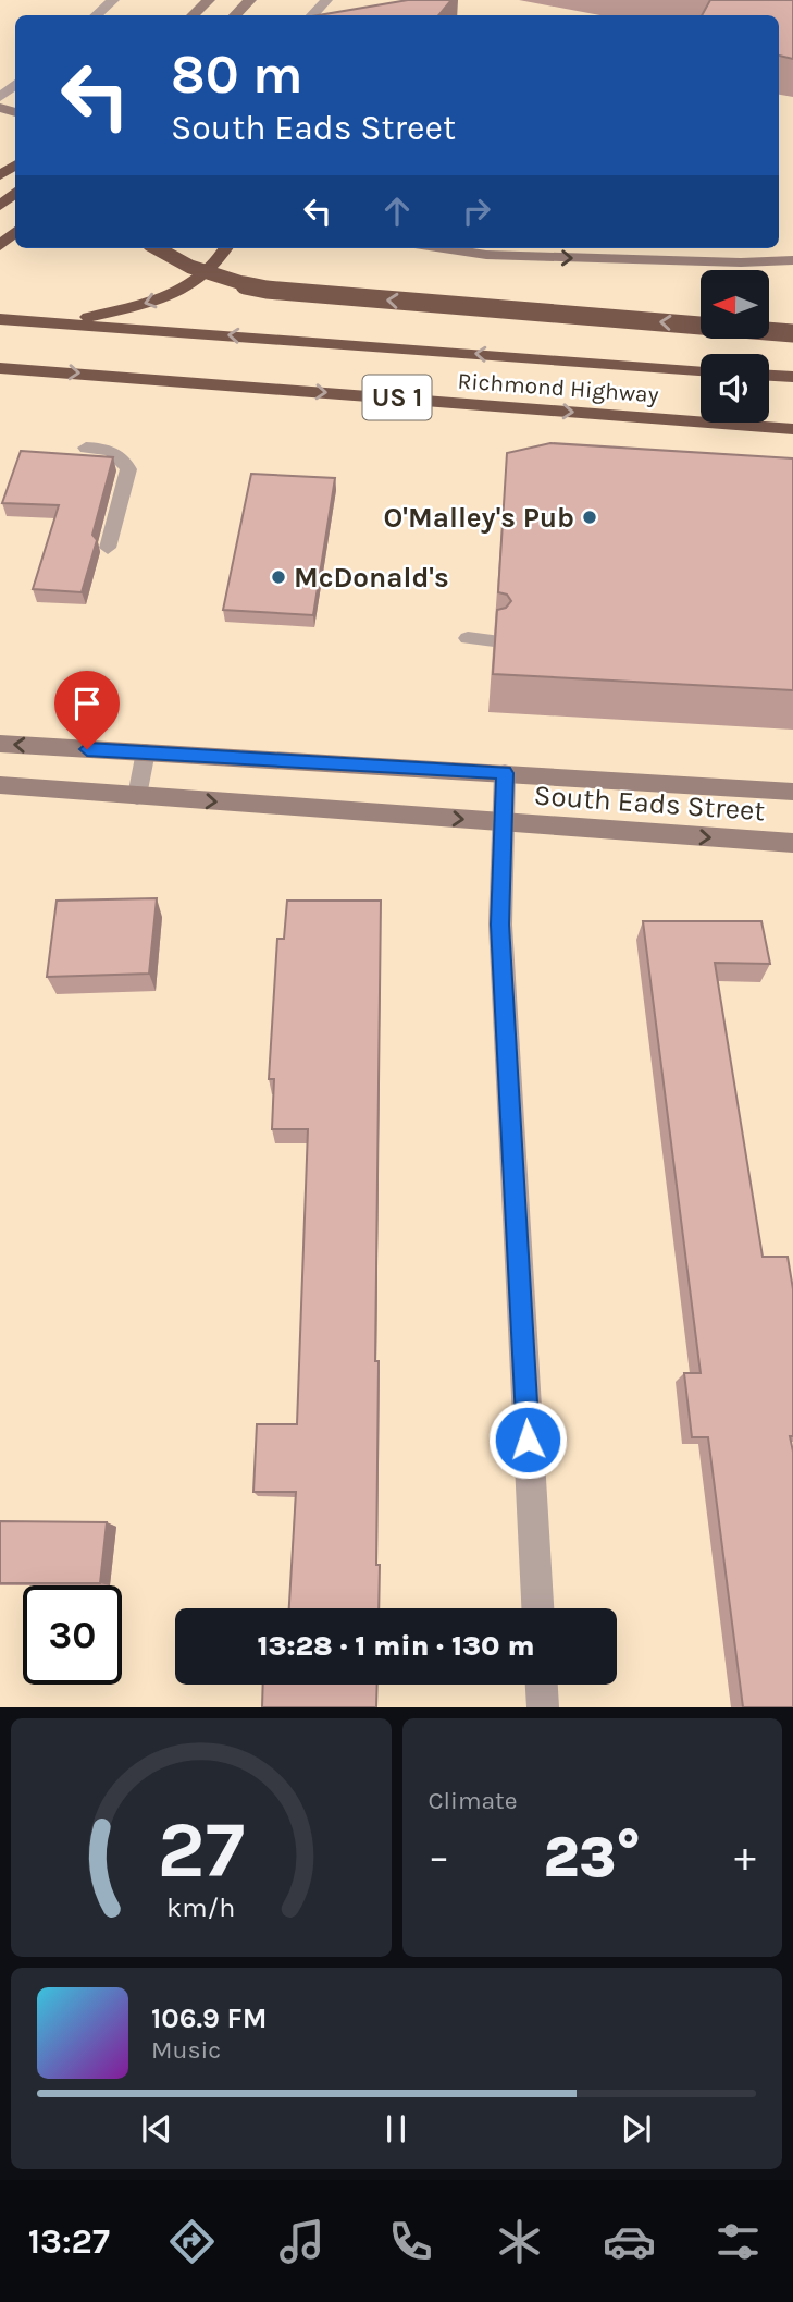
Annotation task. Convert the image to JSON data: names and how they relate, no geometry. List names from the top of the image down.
{
  "streets": {
    "highway": ["Richmond Highway", "US 1"],
    "street": ["South Eads Street"]
  },
  "places": ["O'Malley's Pub", "McDonald's"],
  "north": "left",
  "page": {
    "turn": ["80 m", "South Eads Street"],
    "limit": "30",
    "trip": "13:28 · 1 min · 130 m",
    "tile": "Climate",
    "heat": ["−", "23°", "+"],
    "song": ["106.9 FM", "Music"],
    "tabs": "13:27",
    "gauge": ["27", "km/h"]
  }
}
